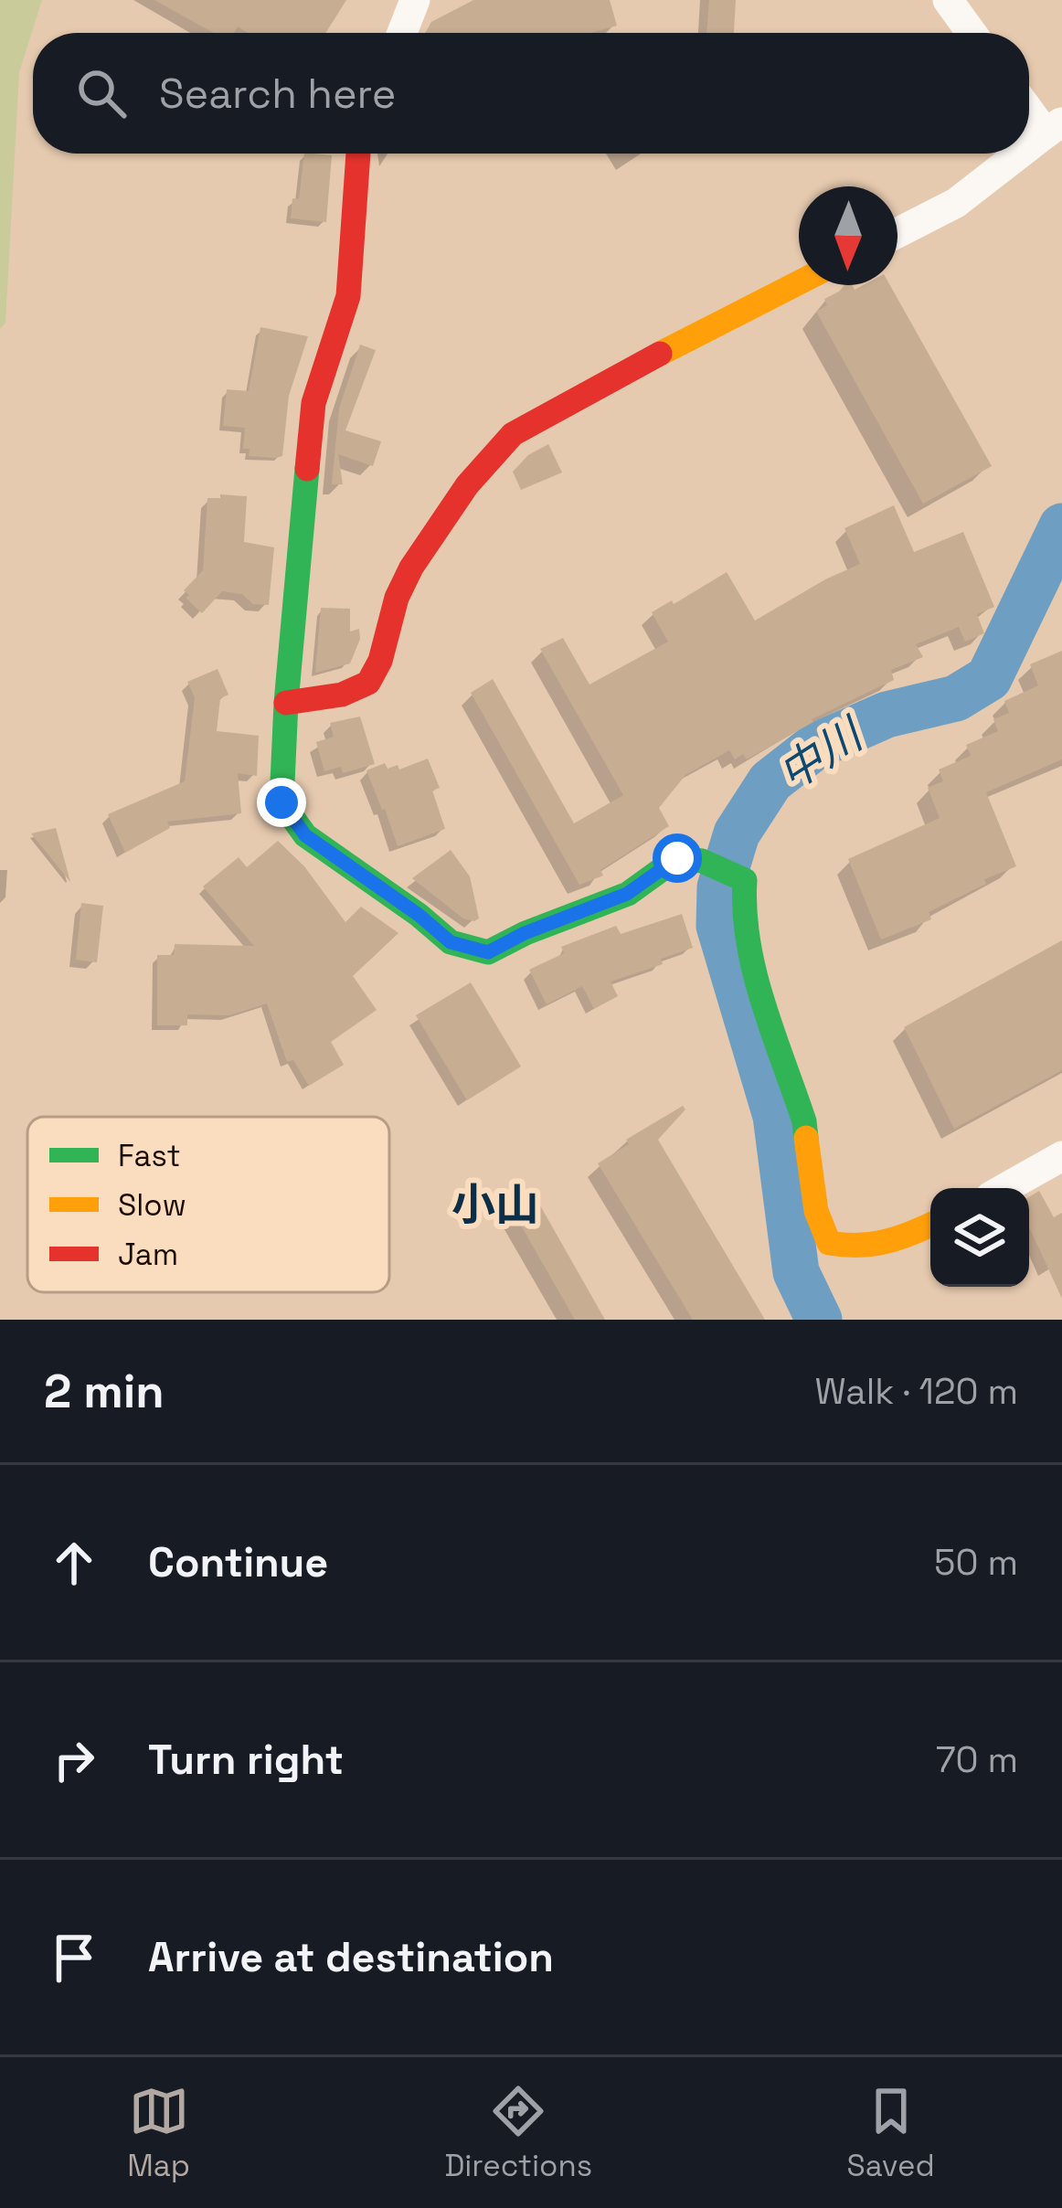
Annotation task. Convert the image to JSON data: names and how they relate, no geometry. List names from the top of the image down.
{
  "districts": ["小山"],
  "water": ["中川"],
  "legend": ["Fast", "Slow", "Jam"],
  "north": "bottom",
  "page": {
    "search": "Search here",
    "heading": ["2 min", "Walk · 120 m"],
    "list": [
      ["Continue", "50 m"],
      ["Turn right", "70 m"],
      "Arrive at destination"
    ],
    "nav": ["Map", "Directions", "Saved"]
  }
}
